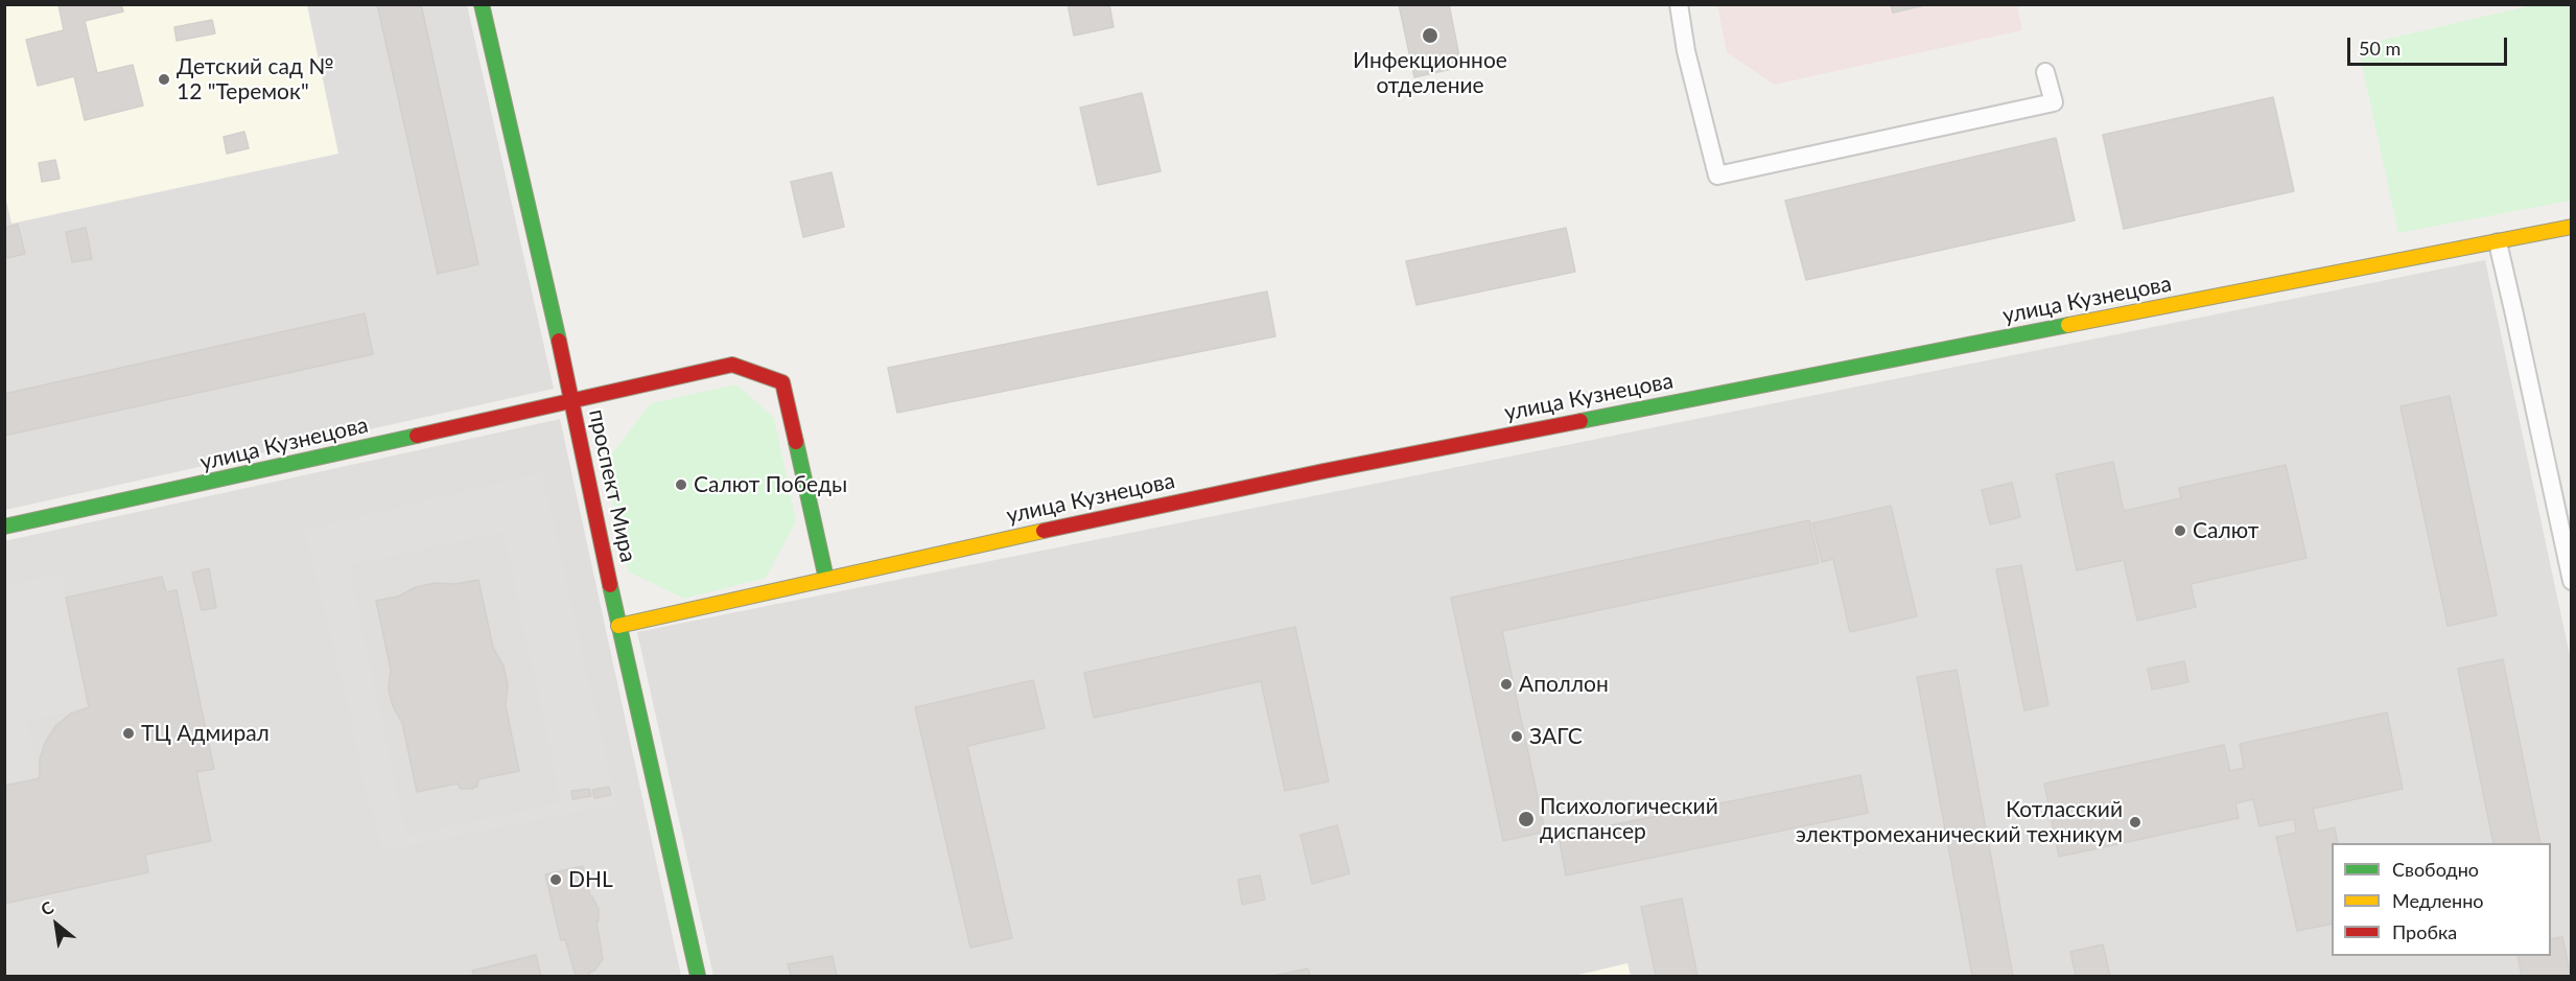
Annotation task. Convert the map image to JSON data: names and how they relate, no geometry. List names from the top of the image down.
{
  "streets": {
    "street": ["улица Кузнецова", "проспект Мира"]
  },
  "crossings": [
    ["улица Кузнецова", "проспект Мира"]
  ],
  "places": [
    "Инфекционное отделение",
    "Детский сад № 12 \"Теремок\"",
    "Салют Победы",
    "Салют",
    "Аполлон",
    "ТЦ Адмирал",
    "ЗАГС",
    "Психологический диспансер",
    "Котласский электромеханический техникум",
    "DHL"
  ],
  "legend": ["Свободно", "Медленно", "Пробка"],
  "scale_bar": "50 m",
  "north": "top left"
}
